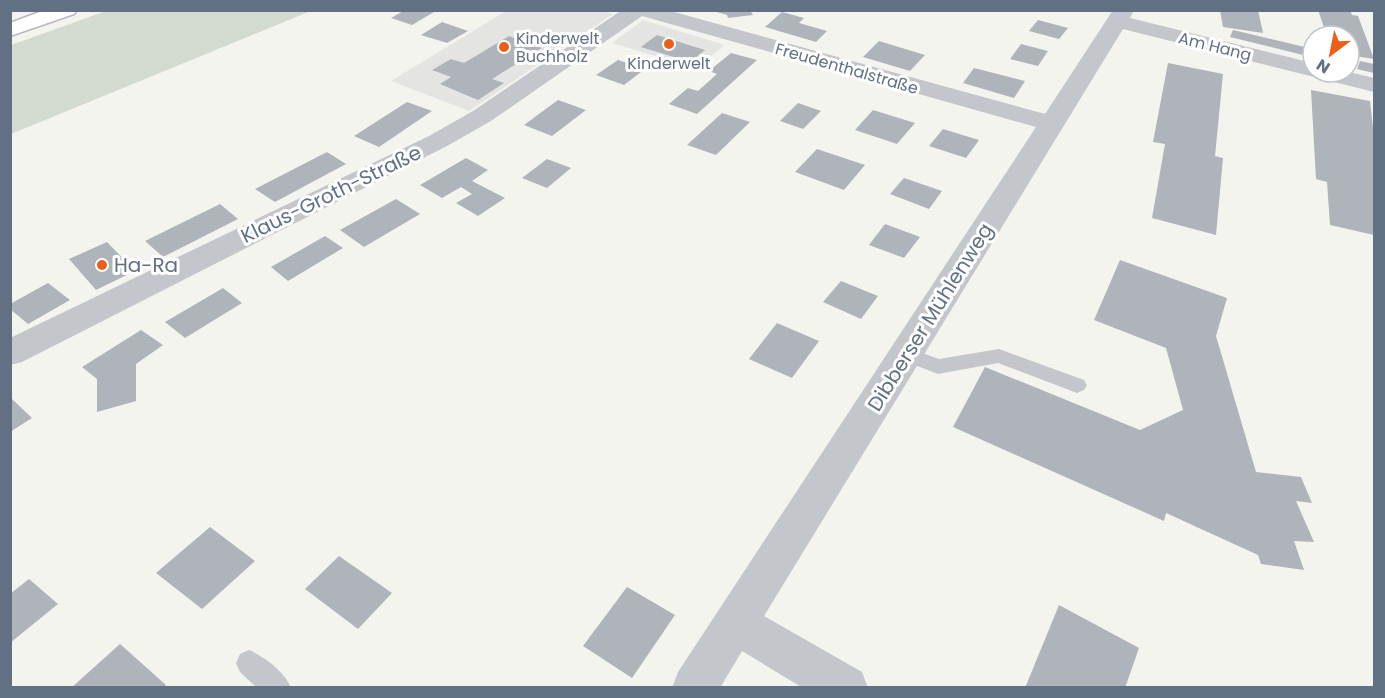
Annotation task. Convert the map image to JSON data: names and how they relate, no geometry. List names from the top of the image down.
{
  "streets": {
    "street": [
      "Am Hang",
      "Freudenthalstraße",
      "Klaus-Groth-Straße",
      "Dibberser Mühlenweg"
    ]
  },
  "crossings": [
    ["Am Hang", "Dibberser Mühlenweg"],
    ["Freudenthalstraße", "Dibberser Mühlenweg"]
  ],
  "places": ["Kinderwelt", "Kinderwelt Buchholz", "Ha-Ra"],
  "north": "bottom left"
}
